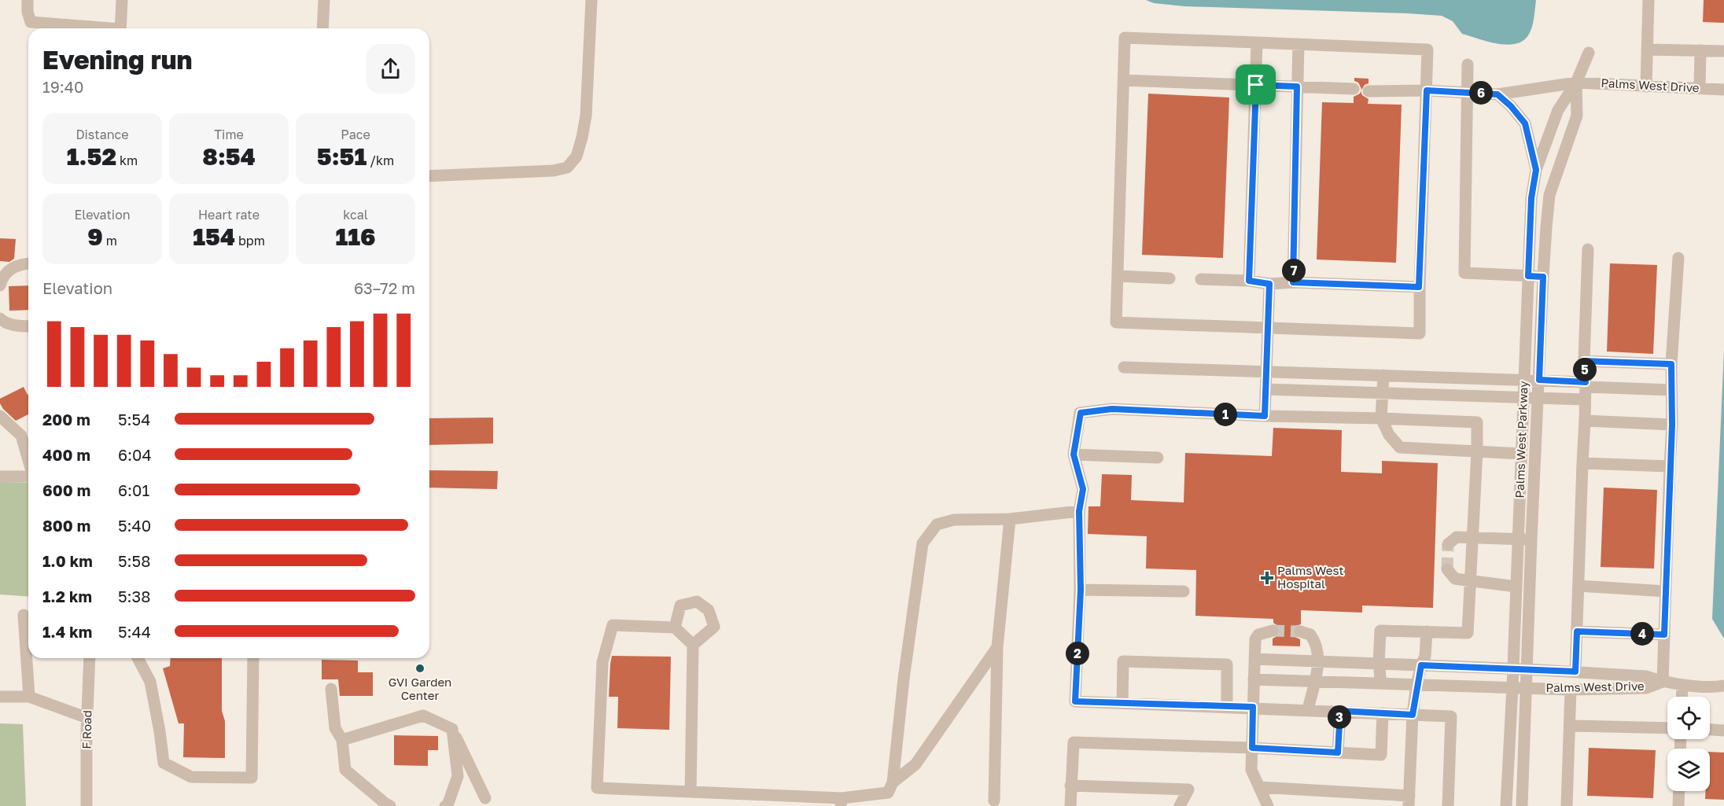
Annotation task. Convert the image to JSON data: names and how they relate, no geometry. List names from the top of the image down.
{
  "streets": {
    "street": ["Palms West Drive", "Palms West Parkway", "F Road"]
  },
  "crossings": [
    ["Palms West Drive", "Palms West Parkway"]
  ],
  "places": {
    "health": ["Palms West Hospital"],
    "other": ["GVI Garden Center"]
  },
  "page": {
    "heading": ["Evening run", "19:40"],
    "pins": [
      "6",
      "7",
      "5",
      "1",
      "4",
      "2",
      "3"
    ],
    "stats": [
      ["Distance", "1.52 km"],
      ["Time", "8:54"],
      ["Pace", "5:51 /km"],
      ["Elevation", "9 m"],
      ["Heart rate", "154 bpm"],
      ["kcal", "116"]
    ],
    "chart": ["Elevation", "63–72 m"],
    "list": [
      {
        "name": "200 m",
        "note": "5:54"
      },
      {
        "name": "400 m",
        "note": "6:04"
      },
      {
        "name": "600 m",
        "note": "6:01"
      },
      {
        "name": "800 m",
        "note": "5:40"
      },
      {
        "name": "1.0 km",
        "note": "5:58"
      },
      {
        "name": "1.2 km",
        "note": "5:38"
      },
      {
        "name": "1.4 km",
        "note": "5:44"
      }
    ]
  }
}
